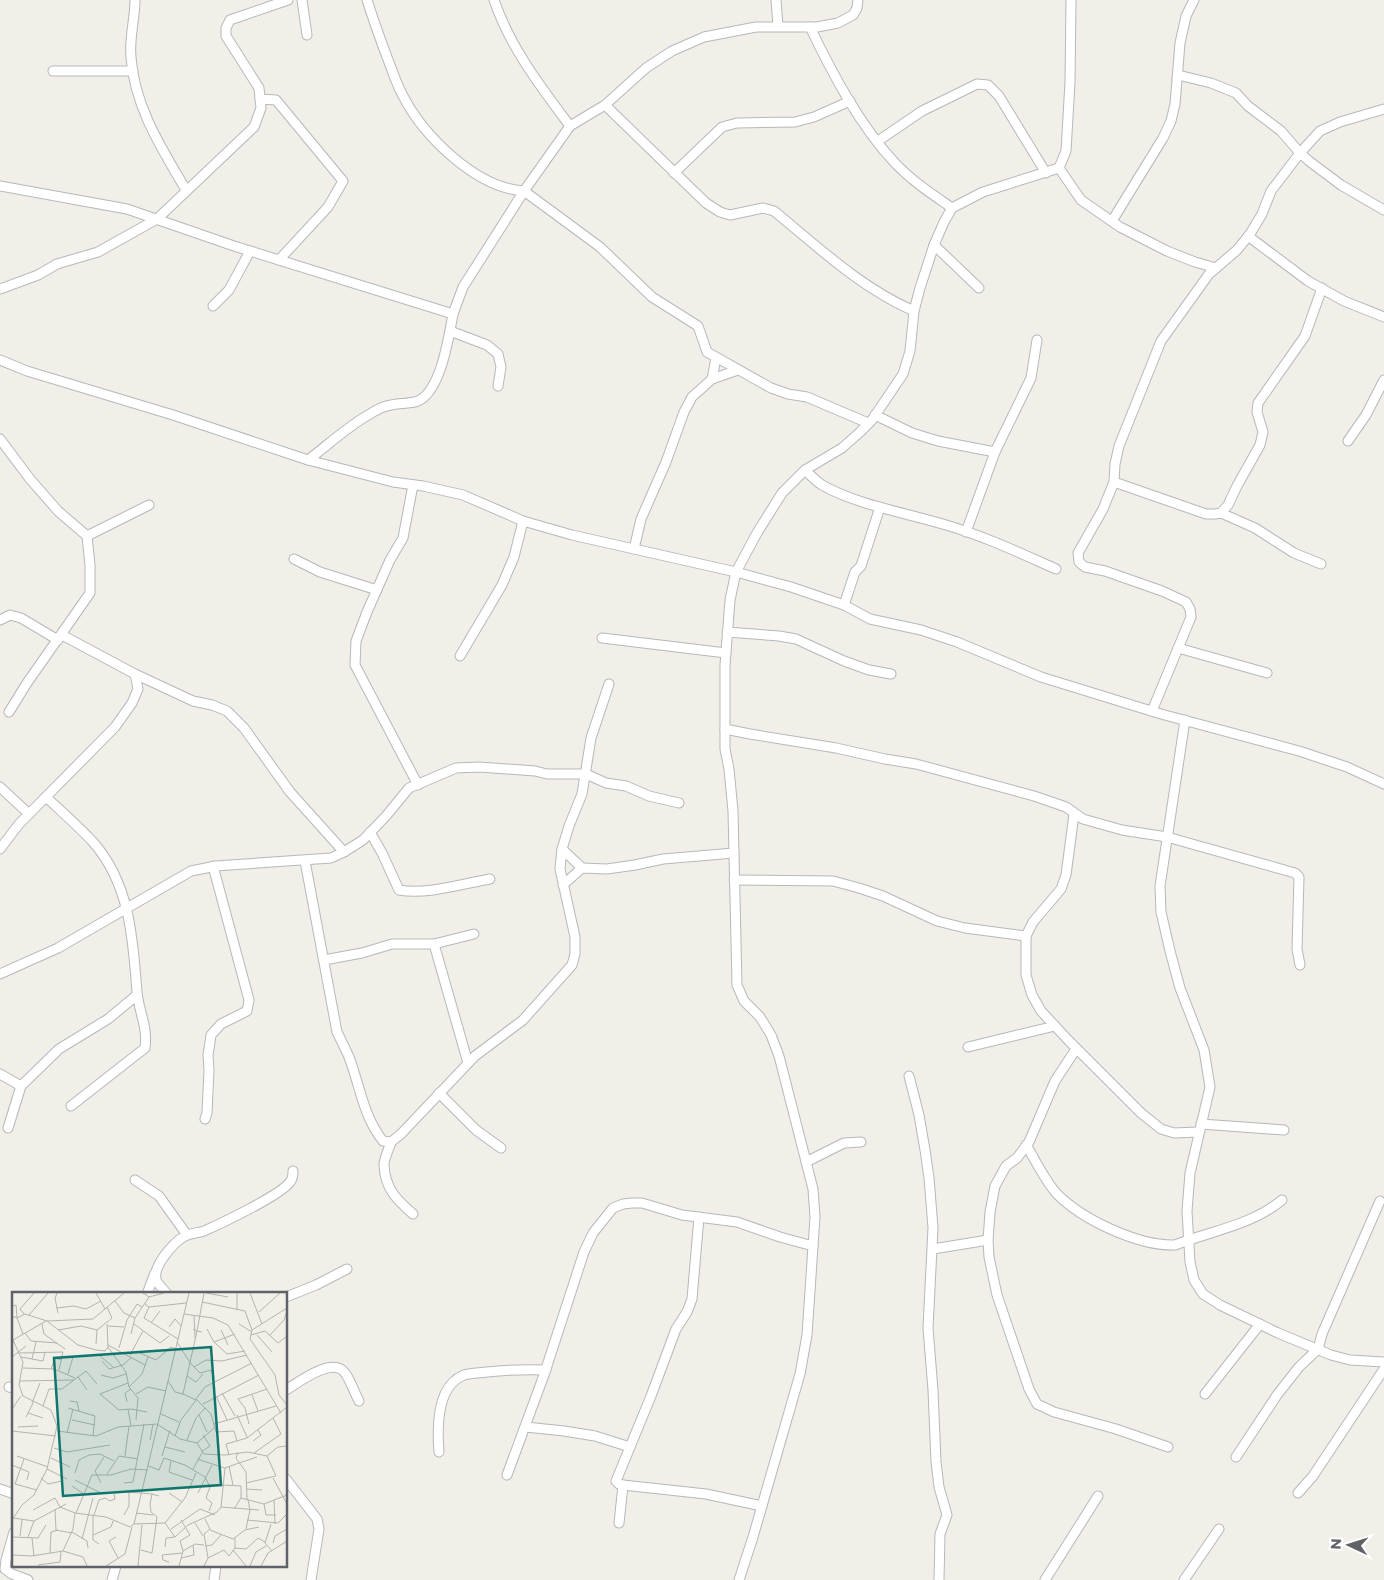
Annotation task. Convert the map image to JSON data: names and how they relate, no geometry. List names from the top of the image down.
{
  "north": "left"
}
